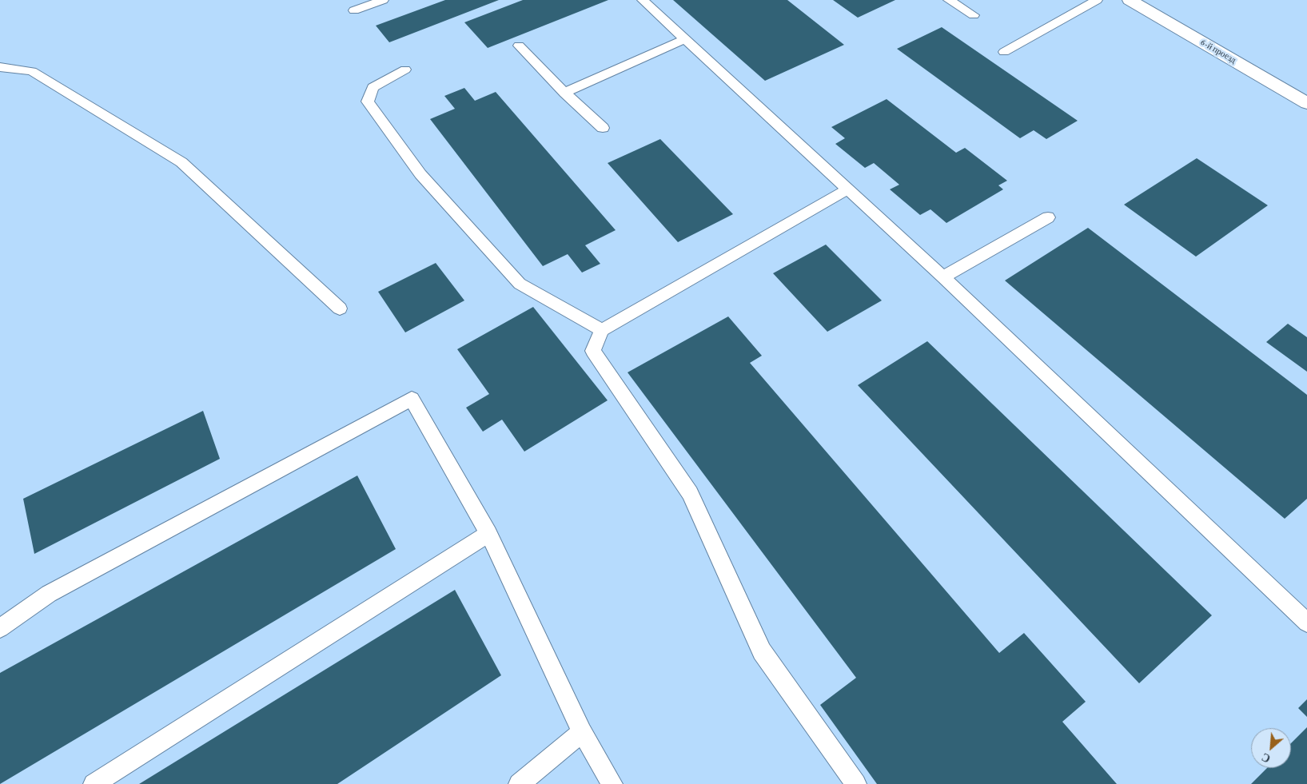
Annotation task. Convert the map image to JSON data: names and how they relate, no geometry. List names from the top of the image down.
{
  "streets": {
    "street": ["6-й проезд"]
  },
  "north": "bottom left"
}
